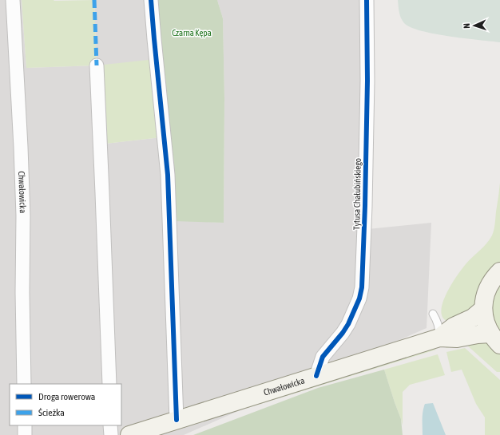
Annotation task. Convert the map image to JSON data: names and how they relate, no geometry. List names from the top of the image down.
{
  "streets": {
    "main road": ["Chwałowicka"],
    "street": ["Tytusa Chałubińskiego"]
  },
  "crossings": [
    ["Chwałowicka", "Tytusa Chałubińskiego"]
  ],
  "parks": ["Czarna Kępa"],
  "legend": ["Droga rowerowa", "Ścieżka"],
  "north": "left"
}
